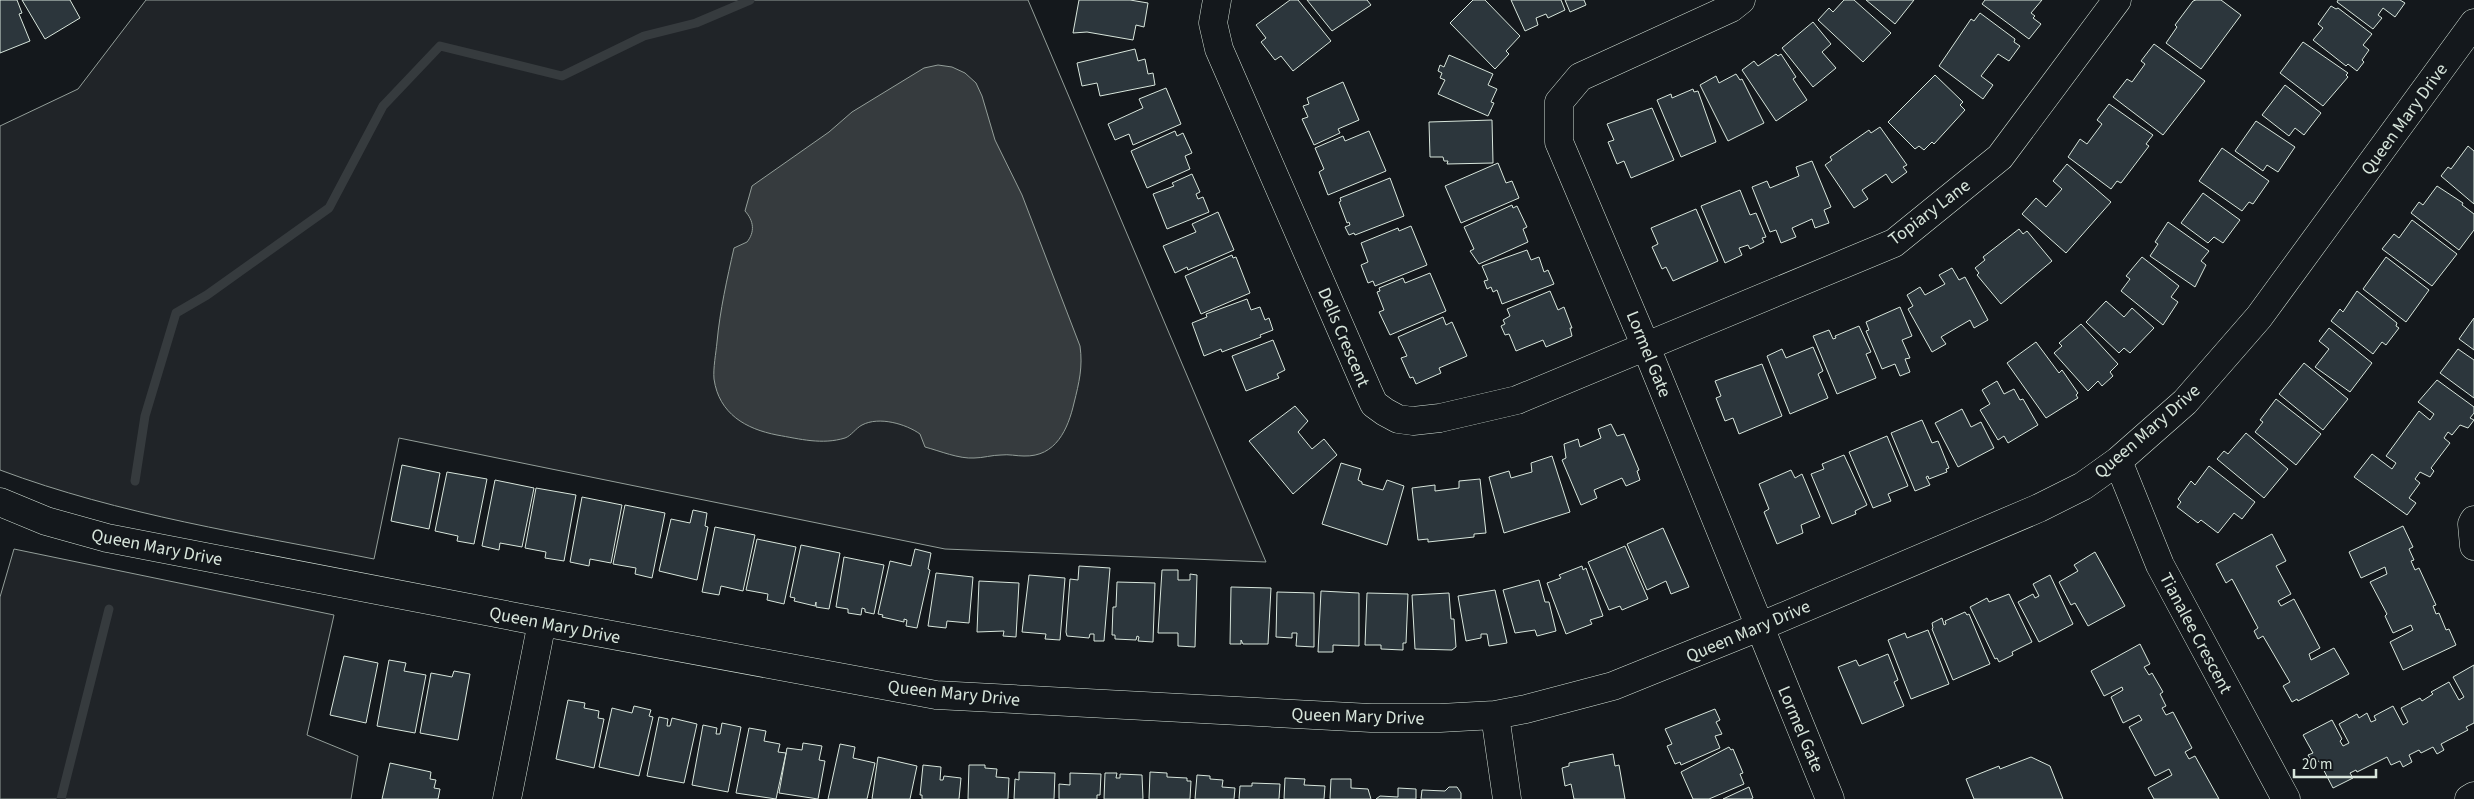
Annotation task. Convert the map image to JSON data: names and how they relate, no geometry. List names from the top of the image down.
{
  "streets": {
    "street": [
      "Queen Mary Drive",
      "Topiary Lane",
      "Dells Crescent",
      "Lormel Gate",
      "Tianalee Crescent"
    ]
  },
  "crossings": [
    ["Queen Mary Drive", "Lormel Gate"],
    ["Queen Mary Drive", "Tianalee Crescent"],
    ["Topiary Lane", "Dells Crescent"],
    ["Topiary Lane", "Lormel Gate"],
    ["Dells Crescent", "Lormel Gate"]
  ],
  "scale_bar": "20 m"
}
